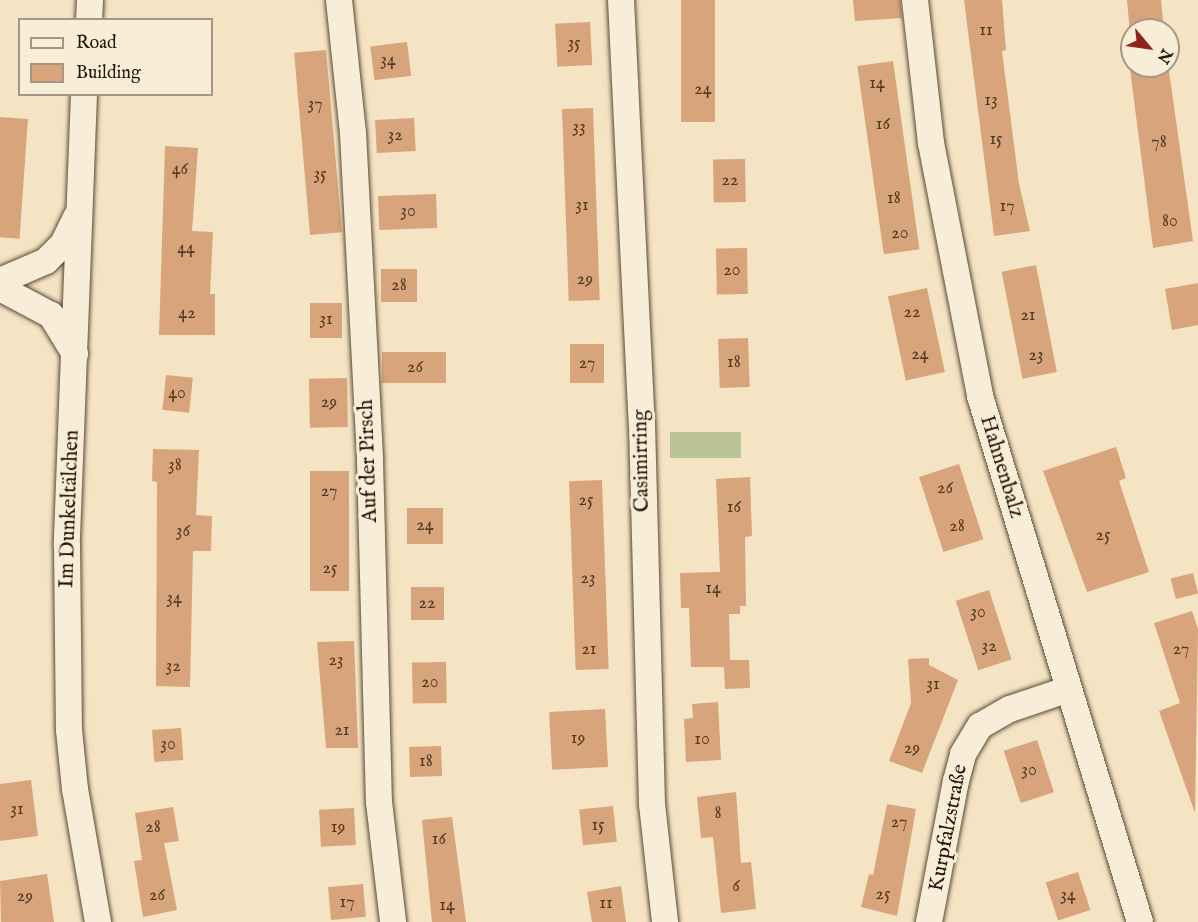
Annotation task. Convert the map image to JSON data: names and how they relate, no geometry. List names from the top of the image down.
{
  "streets": {
    "street": [
      "Auf der Pirsch",
      "Casimirring",
      "Hahnenbalz",
      "Im Dunkeltälchen",
      "Kurpfalzstraße"
    ]
  },
  "crossings": [
    ["Hahnenbalz", "Kurpfalzstraße"]
  ],
  "house_numbers": [
    "11",
    "35",
    "34",
    "14",
    "24",
    "13",
    "37",
    "16",
    "33",
    "32",
    "15",
    "78",
    "46",
    "35",
    "22",
    "18",
    "31",
    "17",
    "30",
    "80",
    "20",
    "44",
    "20",
    "29",
    "28",
    "22",
    "42",
    "21",
    "31",
    "24",
    "23",
    "18",
    "27",
    "26",
    "40",
    "29",
    "38",
    "26",
    "27",
    "25",
    "16",
    "24",
    "28",
    "36",
    "25",
    "25",
    "23",
    "14",
    "34",
    "22",
    "30",
    "32",
    "21",
    "27",
    "23",
    "32",
    "20",
    "31",
    "21",
    "19",
    "10",
    "30",
    "29",
    "18",
    "30",
    "31",
    "8",
    "27",
    "15",
    "28",
    "19",
    "16",
    "6",
    "25",
    "26",
    "34",
    "29",
    "17",
    "11",
    "14"
  ],
  "legend": ["Road", "Building"],
  "north": "bottom right"
}
